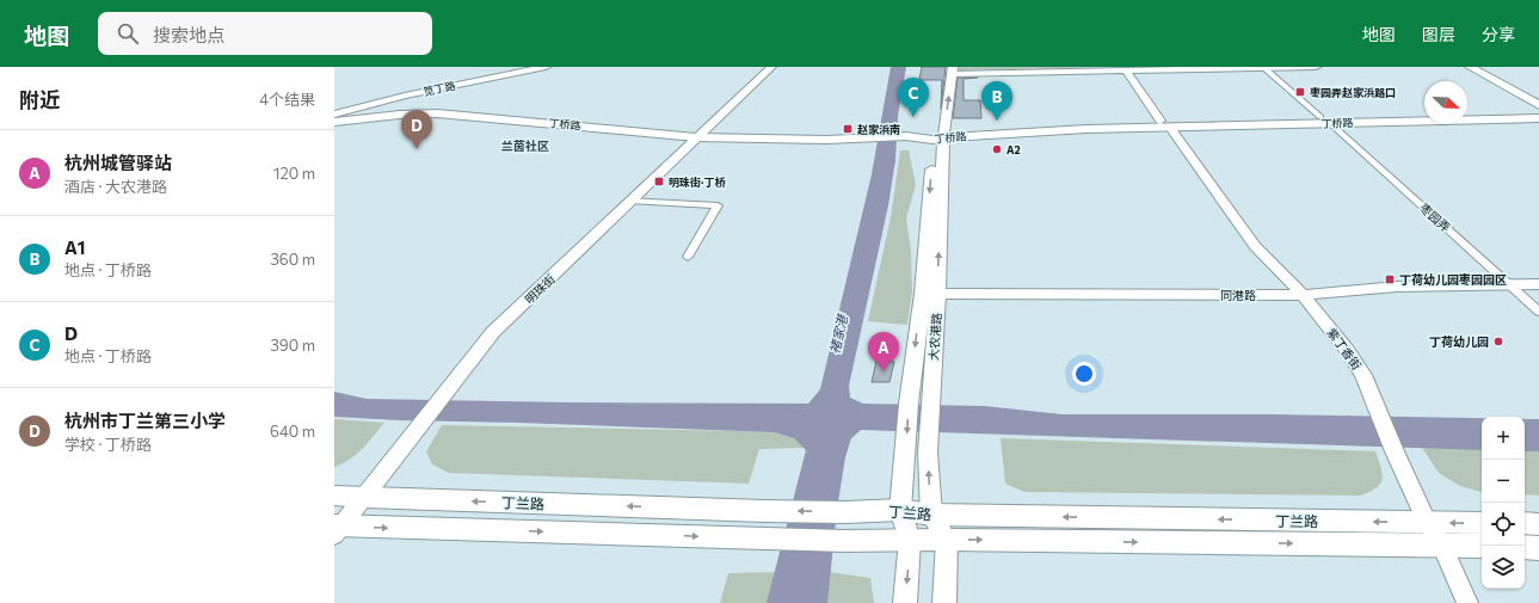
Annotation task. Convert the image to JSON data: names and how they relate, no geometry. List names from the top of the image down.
{
  "streets": {
    "main road": ["丁桥路", "大农港路", "丁兰路"],
    "street": [
      "笕丁路",
      "枣园弄",
      "明珠街",
      "同港路",
      "紫丁香街"
    ]
  },
  "crossings": [
    ["笕丁路", "丁桥路"],
    ["丁桥路", "枣园弄"],
    ["丁桥路", "明珠街"],
    ["丁桥路", "大农港路"],
    ["丁桥路", "紫丁香街"],
    ["枣园弄", "同港路"],
    ["明珠街", "丁兰路"],
    ["同港路", "大农港路"],
    ["同港路", "紫丁香街"],
    ["大农港路", "丁兰路"],
    ["紫丁香街", "丁兰路"]
  ],
  "districts": ["兰茵社区"],
  "water": ["褚家港"],
  "places": {
    "transit": [
      "枣园弄赵家浜路口",
      "赵家浜南",
      "明珠街·丁桥",
      "丁荷幼儿园枣园园区"
    ],
    "other": ["A2", "丁荷幼儿园"]
  },
  "north": "bottom right",
  "page": {
    "header": "地图",
    "search": "搜索地点",
    "nav": ["地图", "图层", "分享"],
    "heading": ["附近", "4个结果"],
    "pins": [
      "C",
      "B",
      "D",
      "A"
    ],
    "list": [
      {
        "mark": "A",
        "name": "杭州城管驿站",
        "note": "酒店 · 大农港路",
        "value": "120 m"
      },
      {
        "mark": "B",
        "name": "A1",
        "note": "地点 · 丁桥路",
        "value": "360 m"
      },
      {
        "mark": "C",
        "name": "D",
        "note": "地点 · 丁桥路",
        "value": "390 m"
      },
      {
        "mark": "D",
        "name": "杭州市丁兰第三小学",
        "note": "学校 · 丁桥路",
        "value": "640 m"
      }
    ],
    "map_buttons": ["+", "−"]
  }
}
